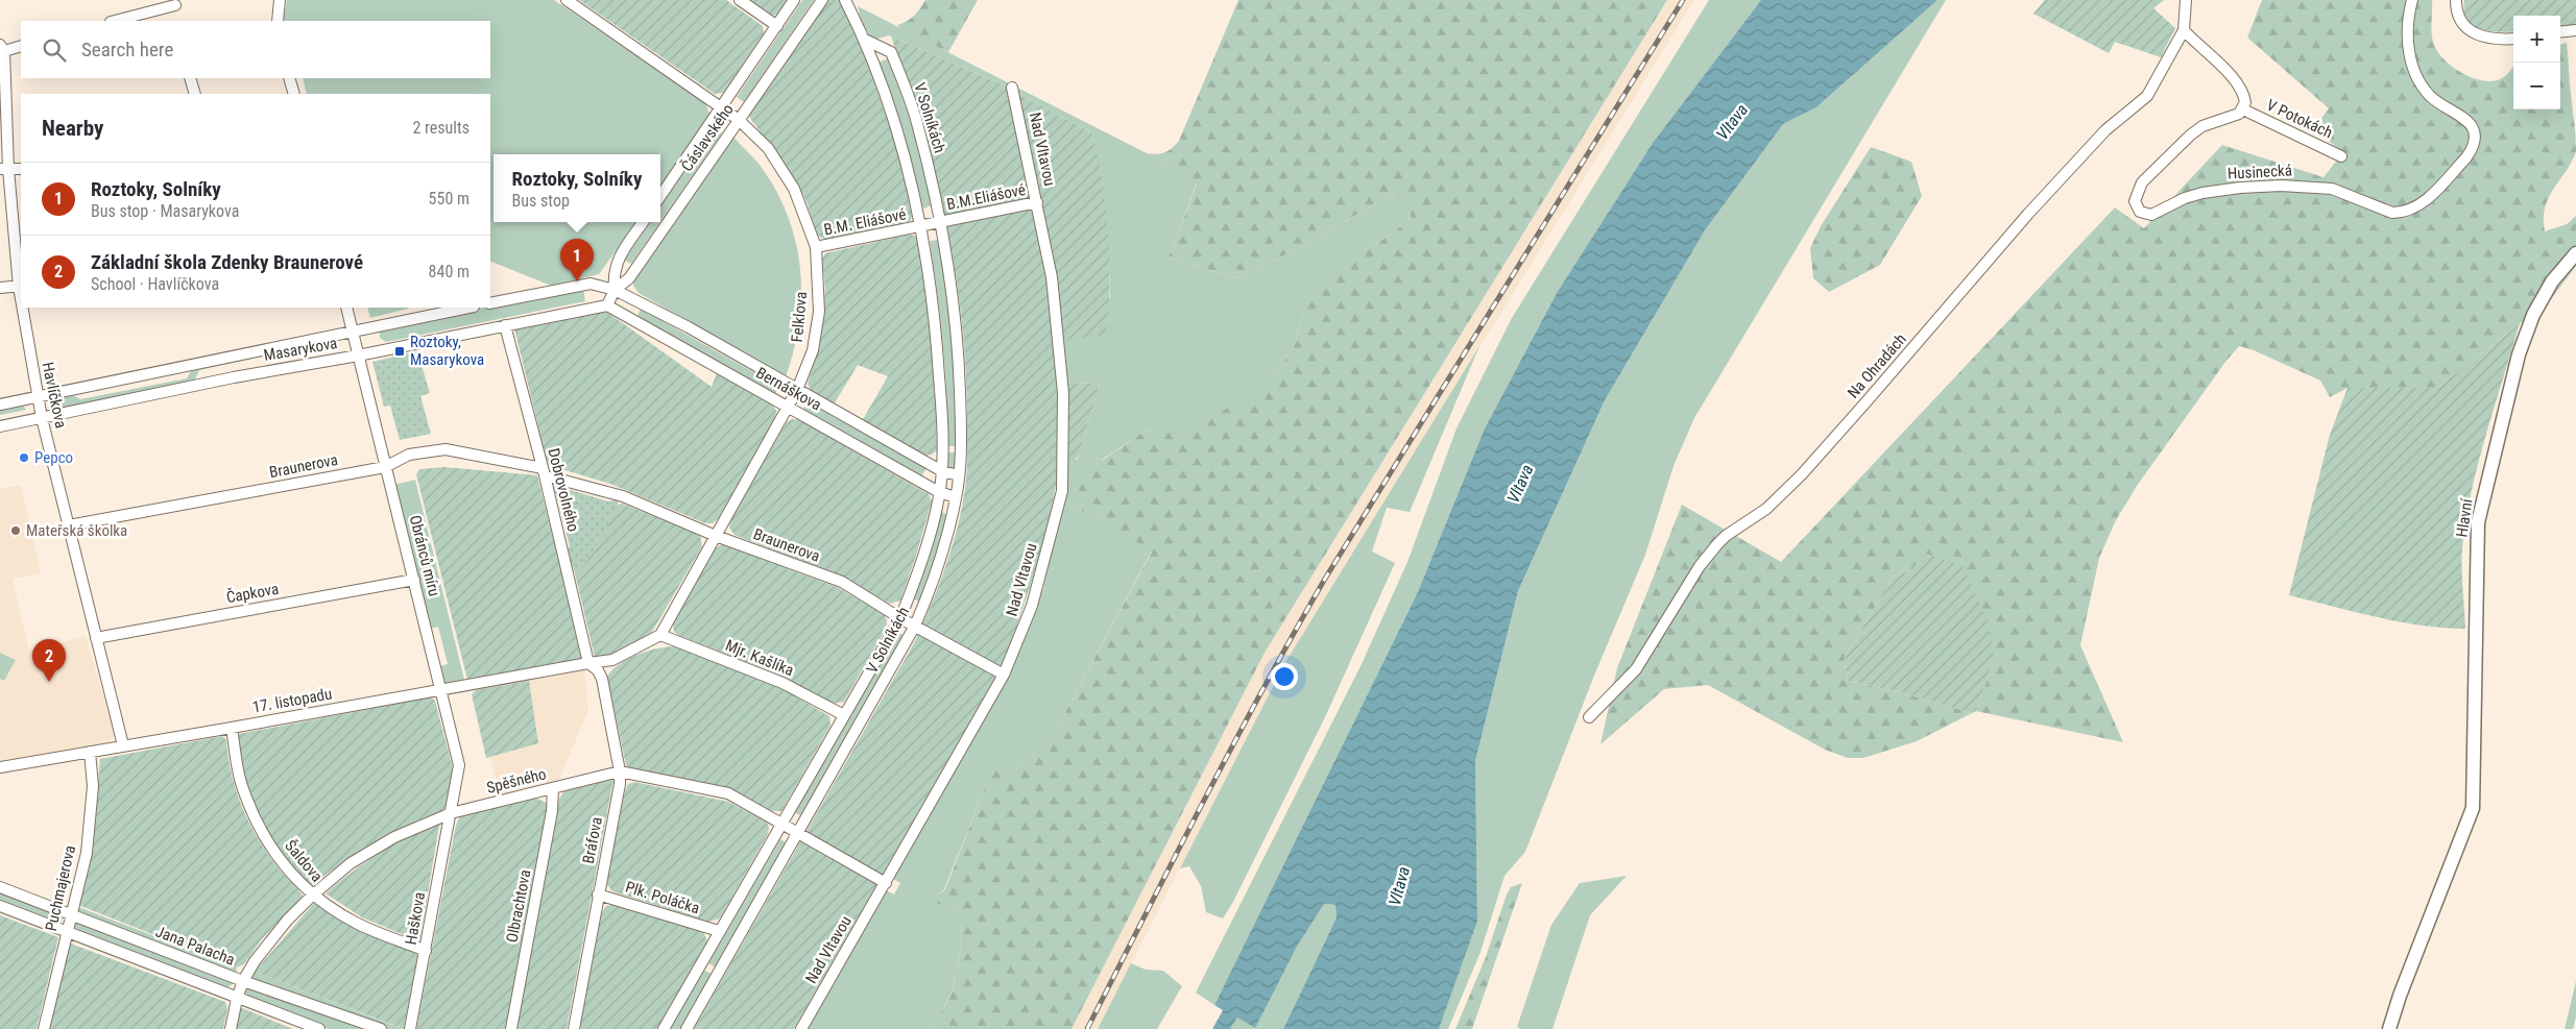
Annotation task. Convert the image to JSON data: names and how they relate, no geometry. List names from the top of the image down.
{
  "streets": {
    "street": [
      "V Solníkách",
      "V Potokách",
      "Čáslavského",
      "Nad Vltavou",
      "Husinecká",
      "B.M.Eliášové",
      "B.M. Eliášové",
      "Felklova",
      "Masarykova",
      "Na Ohradách",
      "Bernáškova",
      "Havlíčkova",
      "Braunerova",
      "Dobrovolného",
      "Hlavní",
      "Obránců míru",
      "Čapkova",
      "Mjr. Kašlíka",
      "17. listopadu",
      "Spěšného",
      "Bráfova",
      "Šaldova",
      "Puchmajerova",
      "Plk. Poláčka",
      "Olbrachtova",
      "Haškova",
      "Jana Palacha"
    ]
  },
  "crossings": [
    ["V Solníkách", "B.M.Eliášové"],
    ["V Solníkách", "B.M. Eliášové"],
    ["V Solníkách", "Bernáškova"],
    ["V Solníkách", "Braunerova"],
    ["V Solníkách", "Mjr. Kašlíka"],
    ["V Solníkách", "Spěšného"],
    ["V Solníkách", "Plk. Poláčka"],
    ["V Potokách", "Husinecká"],
    ["Čáslavského", "Felklova"],
    ["Čáslavského", "Masarykova"],
    ["Čáslavského", "Bernáškova"],
    ["Nad Vltavou", "B.M.Eliášové"],
    ["Nad Vltavou", "Braunerova"],
    ["Nad Vltavou", "Spěšného"],
    ["B.M. Eliášové", "Felklova"],
    ["Felklova", "Bernáškova"],
    ["Felklova", "Braunerova"],
    ["Felklova", "Mjr. Kašlíka"],
    ["Masarykova", "Bernáškova"],
    ["Masarykova", "Havlíčkova"],
    ["Masarykova", "Dobrovolného"],
    ["Masarykova", "Obránců míru"],
    ["Havlíčkova", "Braunerova"],
    ["Havlíčkova", "Čapkova"],
    ["Havlíčkova", "17. listopadu"],
    ["Braunerova", "Dobrovolného"],
    ["Braunerova", "Obránců míru"],
    ["Dobrovolného", "17. listopadu"],
    ["Dobrovolného", "Bráfova"],
    ["Obránců míru", "Čapkova"],
    ["Obránců míru", "17. listopadu"],
    ["Obránců míru", "Spěšného"],
    ["Obránců míru", "Haškova"],
    ["17. listopadu", "Bráfova"],
    ["17. listopadu", "Šaldova"],
    ["17. listopadu", "Puchmajerova"],
    ["Spěšného", "Bráfova"],
    ["Spěšného", "Šaldova"],
    ["Spěšného", "Olbrachtova"],
    ["Spěšného", "Haškova"],
    ["Spěšného", "Jana Palacha"],
    ["Bráfova", "Plk. Poláčka"],
    ["Šaldova", "Haškova"],
    ["Puchmajerova", "Jana Palacha"]
  ],
  "water": ["Vltava"],
  "places": {
    "transit": ["Roztoky, Masarykova"],
    "other": ["Pepco", "Mateřská školka"]
  },
  "page": {
    "map_buttons": ["+", "−"],
    "search": "Search here",
    "heading": ["Nearby", "2 results"],
    "popup": ["Roztoky, Solníky", "Bus stop"],
    "list": [
      {
        "mark": "1",
        "name": "Roztoky, Solníky",
        "note": "Bus stop · Masarykova",
        "value": "550 m"
      },
      {
        "mark": "2",
        "name": "Základní škola Zdenky Braunerové",
        "note": "School · Havlíčkova",
        "value": "840 m"
      }
    ],
    "pins": ["1", "2"]
  }
}
